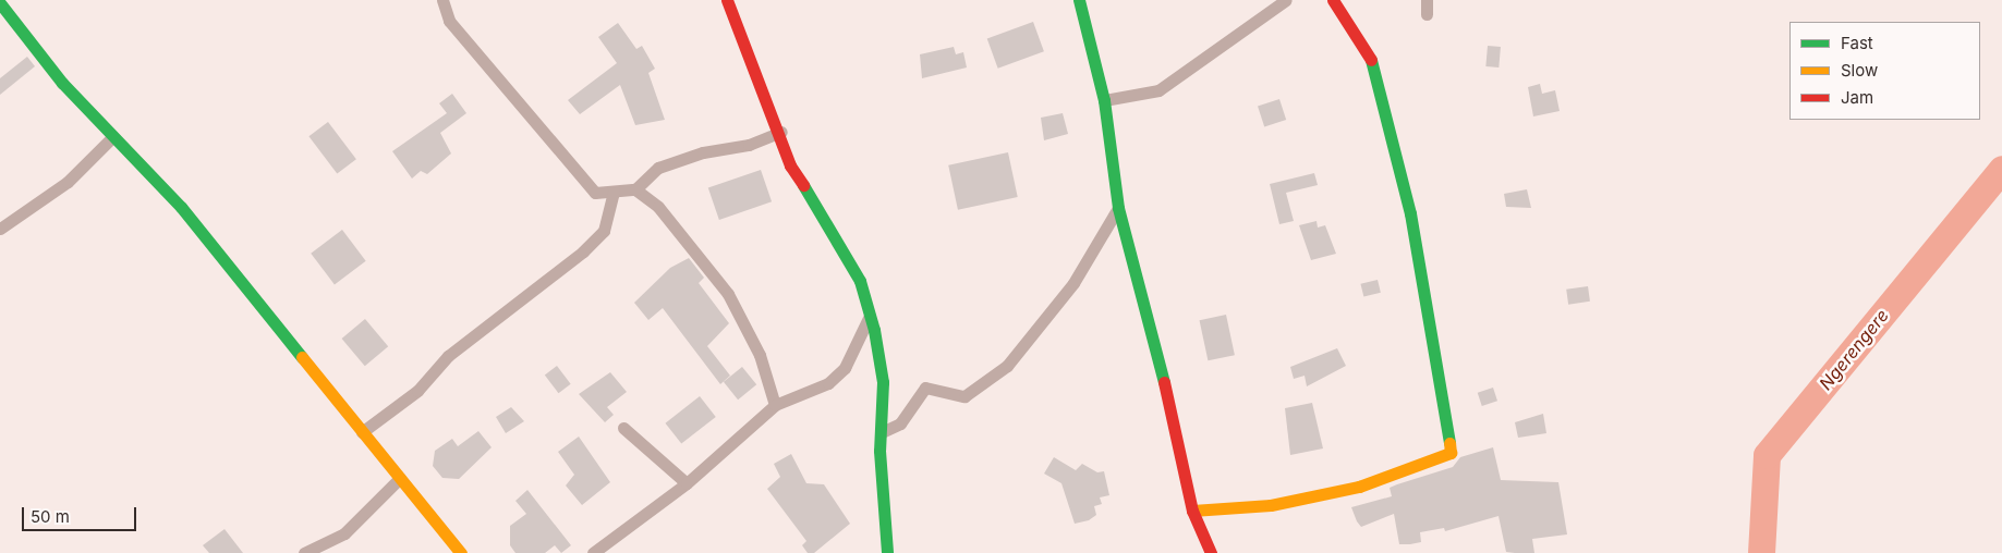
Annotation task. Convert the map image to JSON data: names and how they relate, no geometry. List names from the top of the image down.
{
  "water": ["Ngerengere"],
  "legend": ["Fast", "Slow", "Jam"],
  "scale_bar": "50 m"
}
